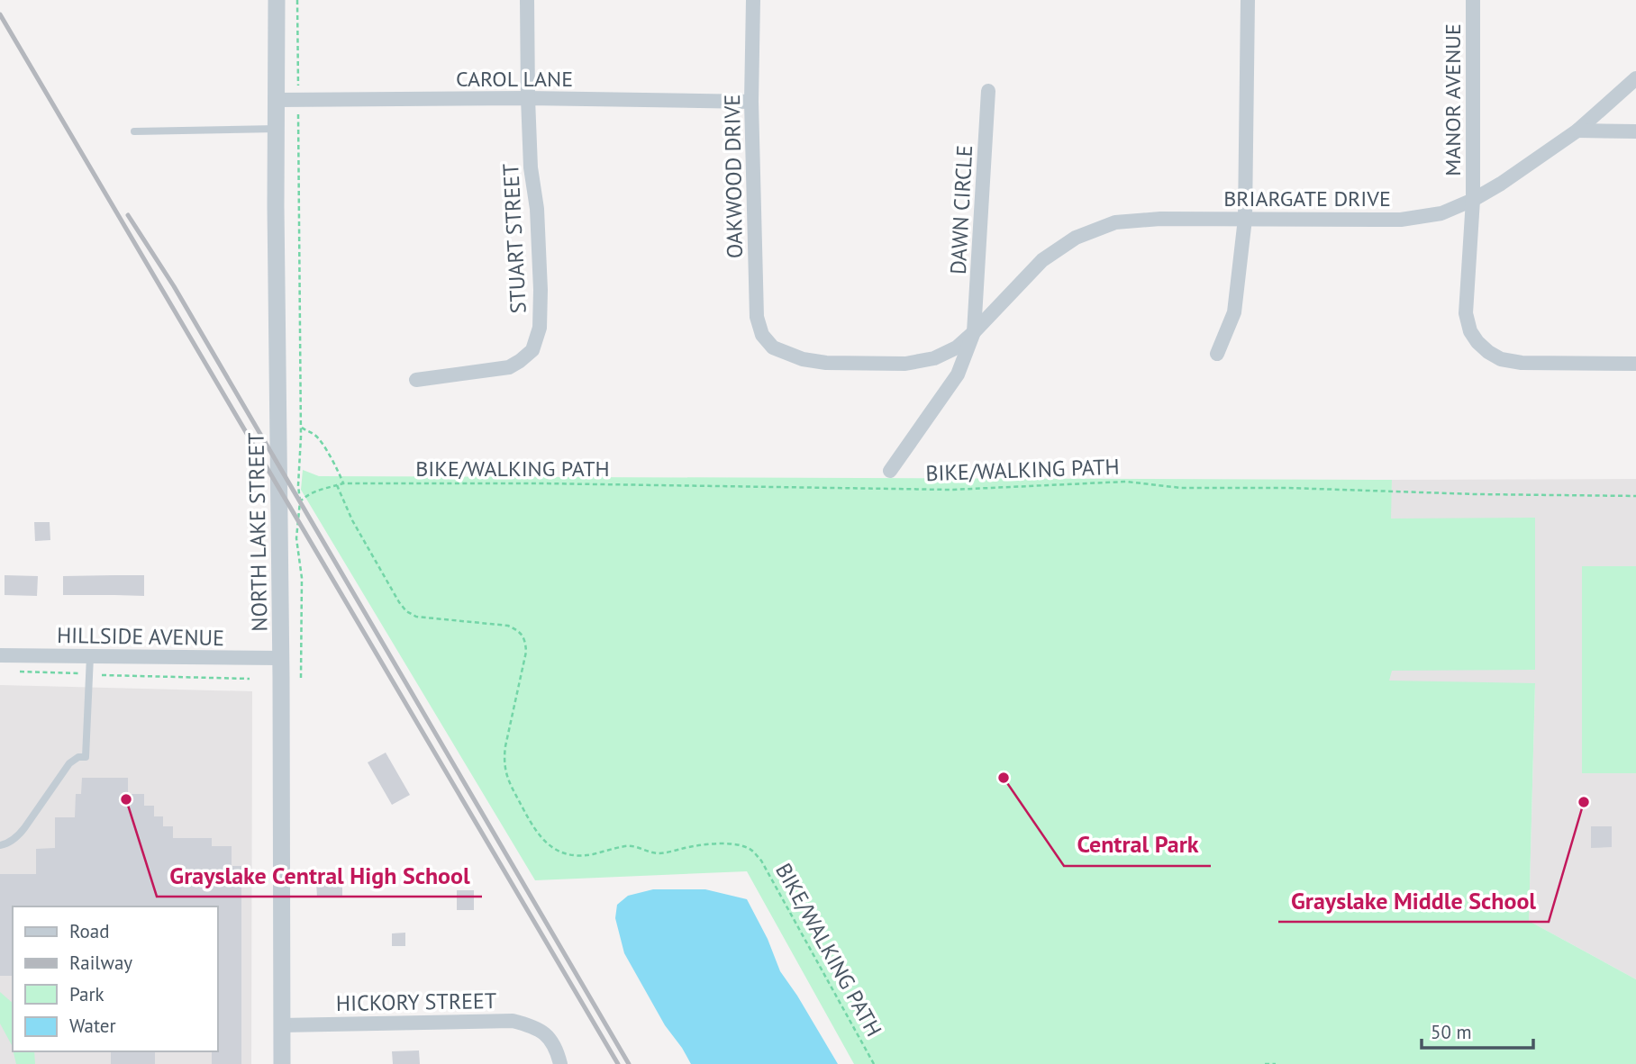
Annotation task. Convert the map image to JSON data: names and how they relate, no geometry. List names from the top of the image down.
{
  "streets": {
    "street": [
      "CAROL LANE",
      "MANOR AVENUE",
      "OAKWOOD DRIVE",
      "BRIARGATE DRIVE",
      "DAWN CIRCLE",
      "STUART STREET",
      "NORTH LAKE STREET",
      "HILLSIDE AVENUE",
      "HICKORY STREET"
    ],
    "path": ["BIKE/WALKING PATH"]
  },
  "crossings": [
    ["CAROL LANE", "OAKWOOD DRIVE"],
    ["CAROL LANE", "STUART STREET"],
    ["CAROL LANE", "NORTH LAKE STREET"],
    ["MANOR AVENUE", "BRIARGATE DRIVE"],
    ["OAKWOOD DRIVE", "BRIARGATE DRIVE"],
    ["BRIARGATE DRIVE", "DAWN CIRCLE"],
    ["NORTH LAKE STREET", "HILLSIDE AVENUE"],
    ["NORTH LAKE STREET", "HICKORY STREET"]
  ],
  "places": ["Central Park", "Grayslake Central High School", "Grayslake Middle School"],
  "legend": [
    "Road",
    "Railway",
    "Park",
    "Water"
  ],
  "scale_bar": "50 m"
}
